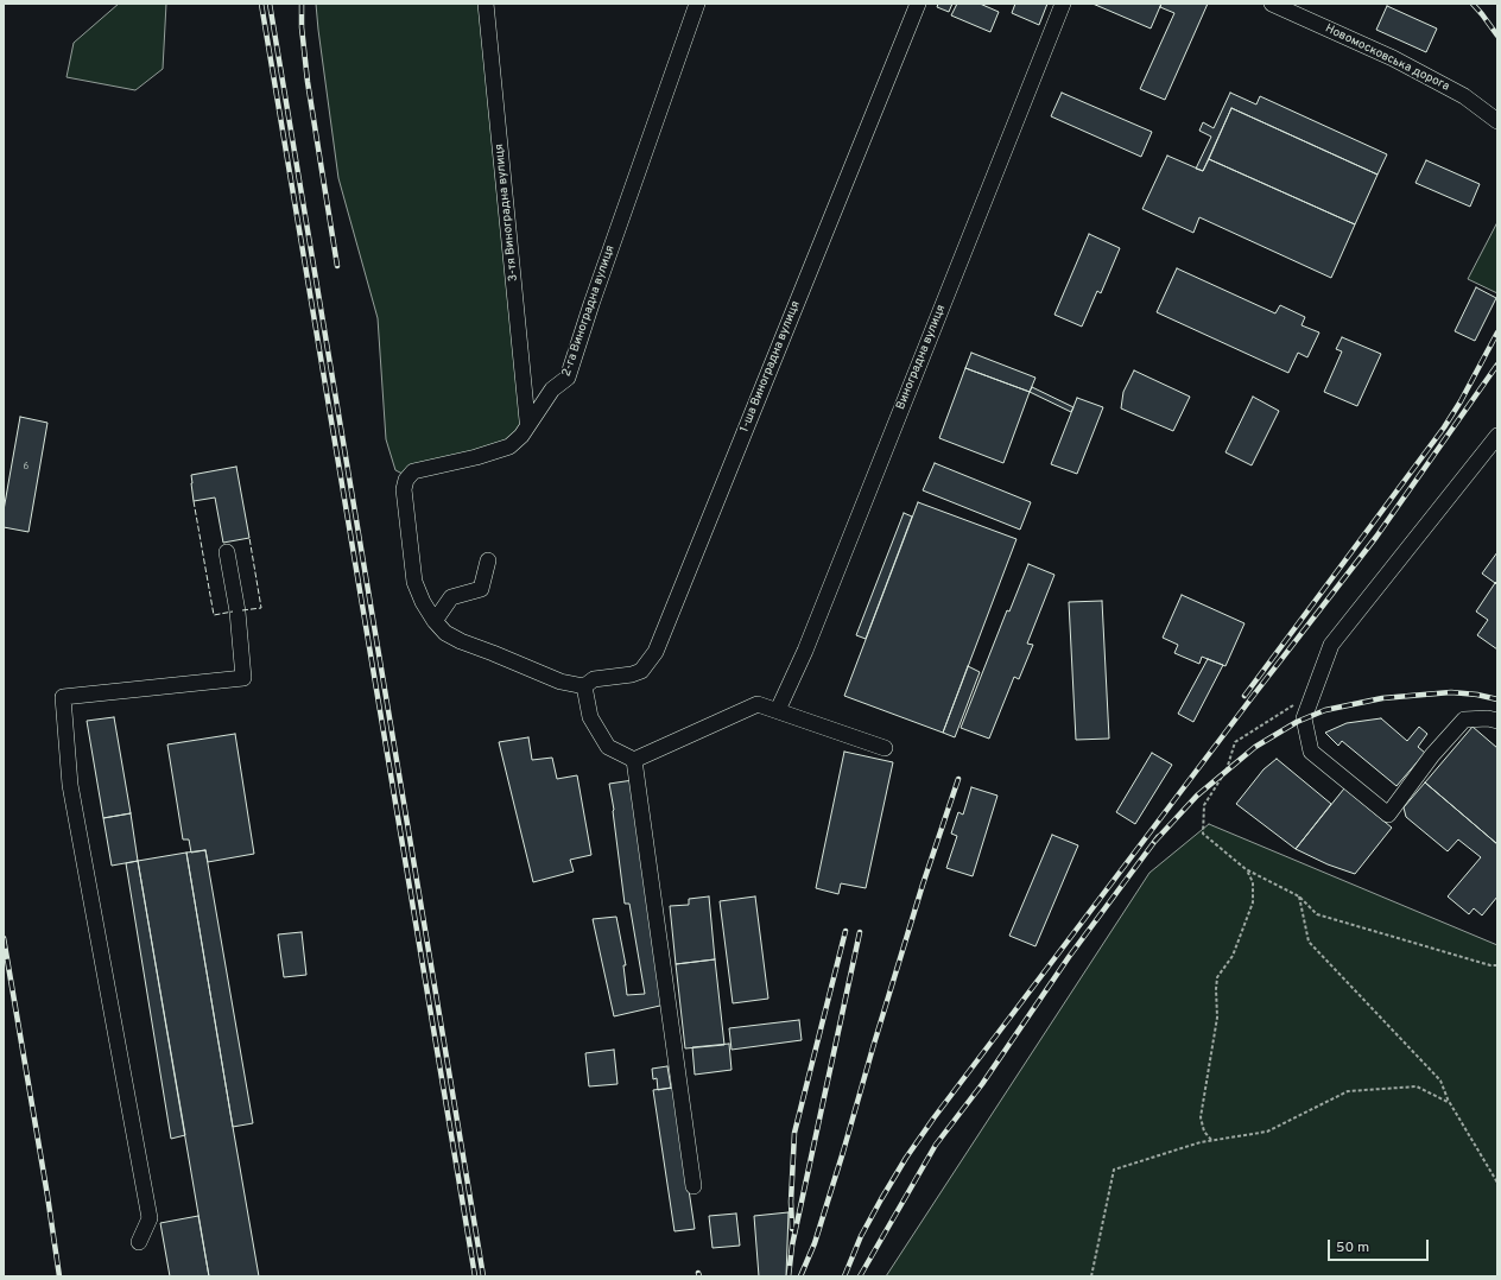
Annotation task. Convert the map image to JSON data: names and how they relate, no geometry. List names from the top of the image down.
{
  "streets": {
    "street": [
      "Новомосковська дорога",
      "3-тя Виноградна вулиця",
      "2-га Виноградна вулиця",
      "Виноградна вулиця",
      "1-ша Виноградна вулиця"
    ]
  },
  "crossings": [
    ["2-га Виноградна вулиця", "1-ша Виноградна вулиця"]
  ],
  "house_numbers": ["6"],
  "scale_bar": "50 m"
}
